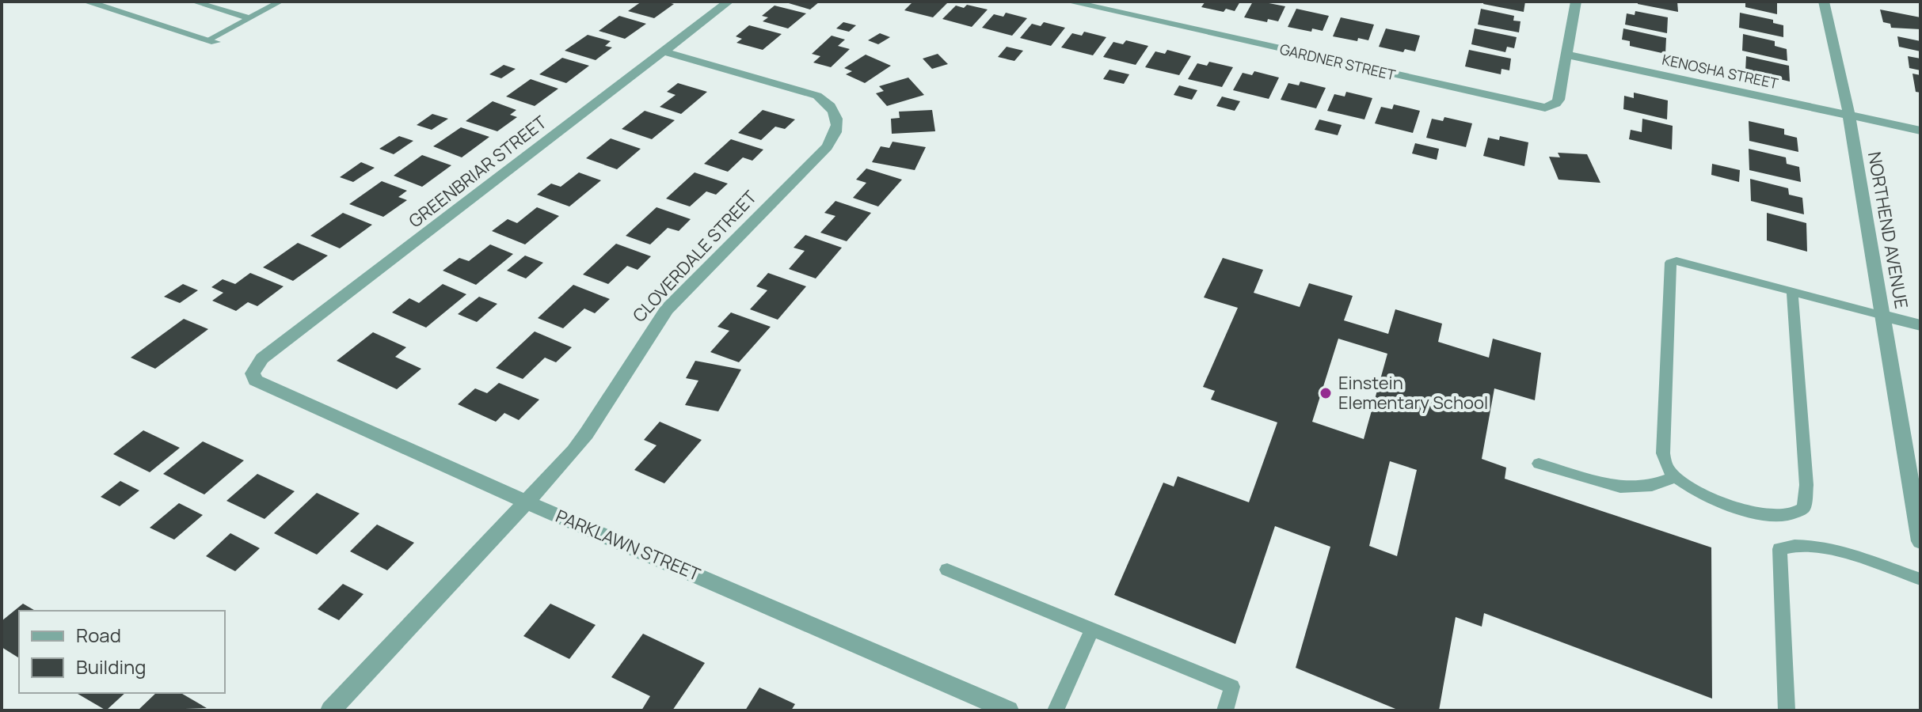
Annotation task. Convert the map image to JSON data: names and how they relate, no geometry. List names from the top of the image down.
{
  "streets": {
    "street": [
      "GARDNER STREET",
      "KENOSHA STREET",
      "GREENBRIAR STREET",
      "NORTHEND AVENUE",
      "CLOVERDALE STREET",
      "PARKLAWN STREET"
    ]
  },
  "crossings": [
    ["GARDNER STREET", "KENOSHA STREET"],
    ["KENOSHA STREET", "NORTHEND AVENUE"],
    ["GREENBRIAR STREET", "CLOVERDALE STREET"],
    ["GREENBRIAR STREET", "PARKLAWN STREET"],
    ["CLOVERDALE STREET", "PARKLAWN STREET"]
  ],
  "places": ["Einstein Elementary School"],
  "legend": ["Road", "Building"]
}
